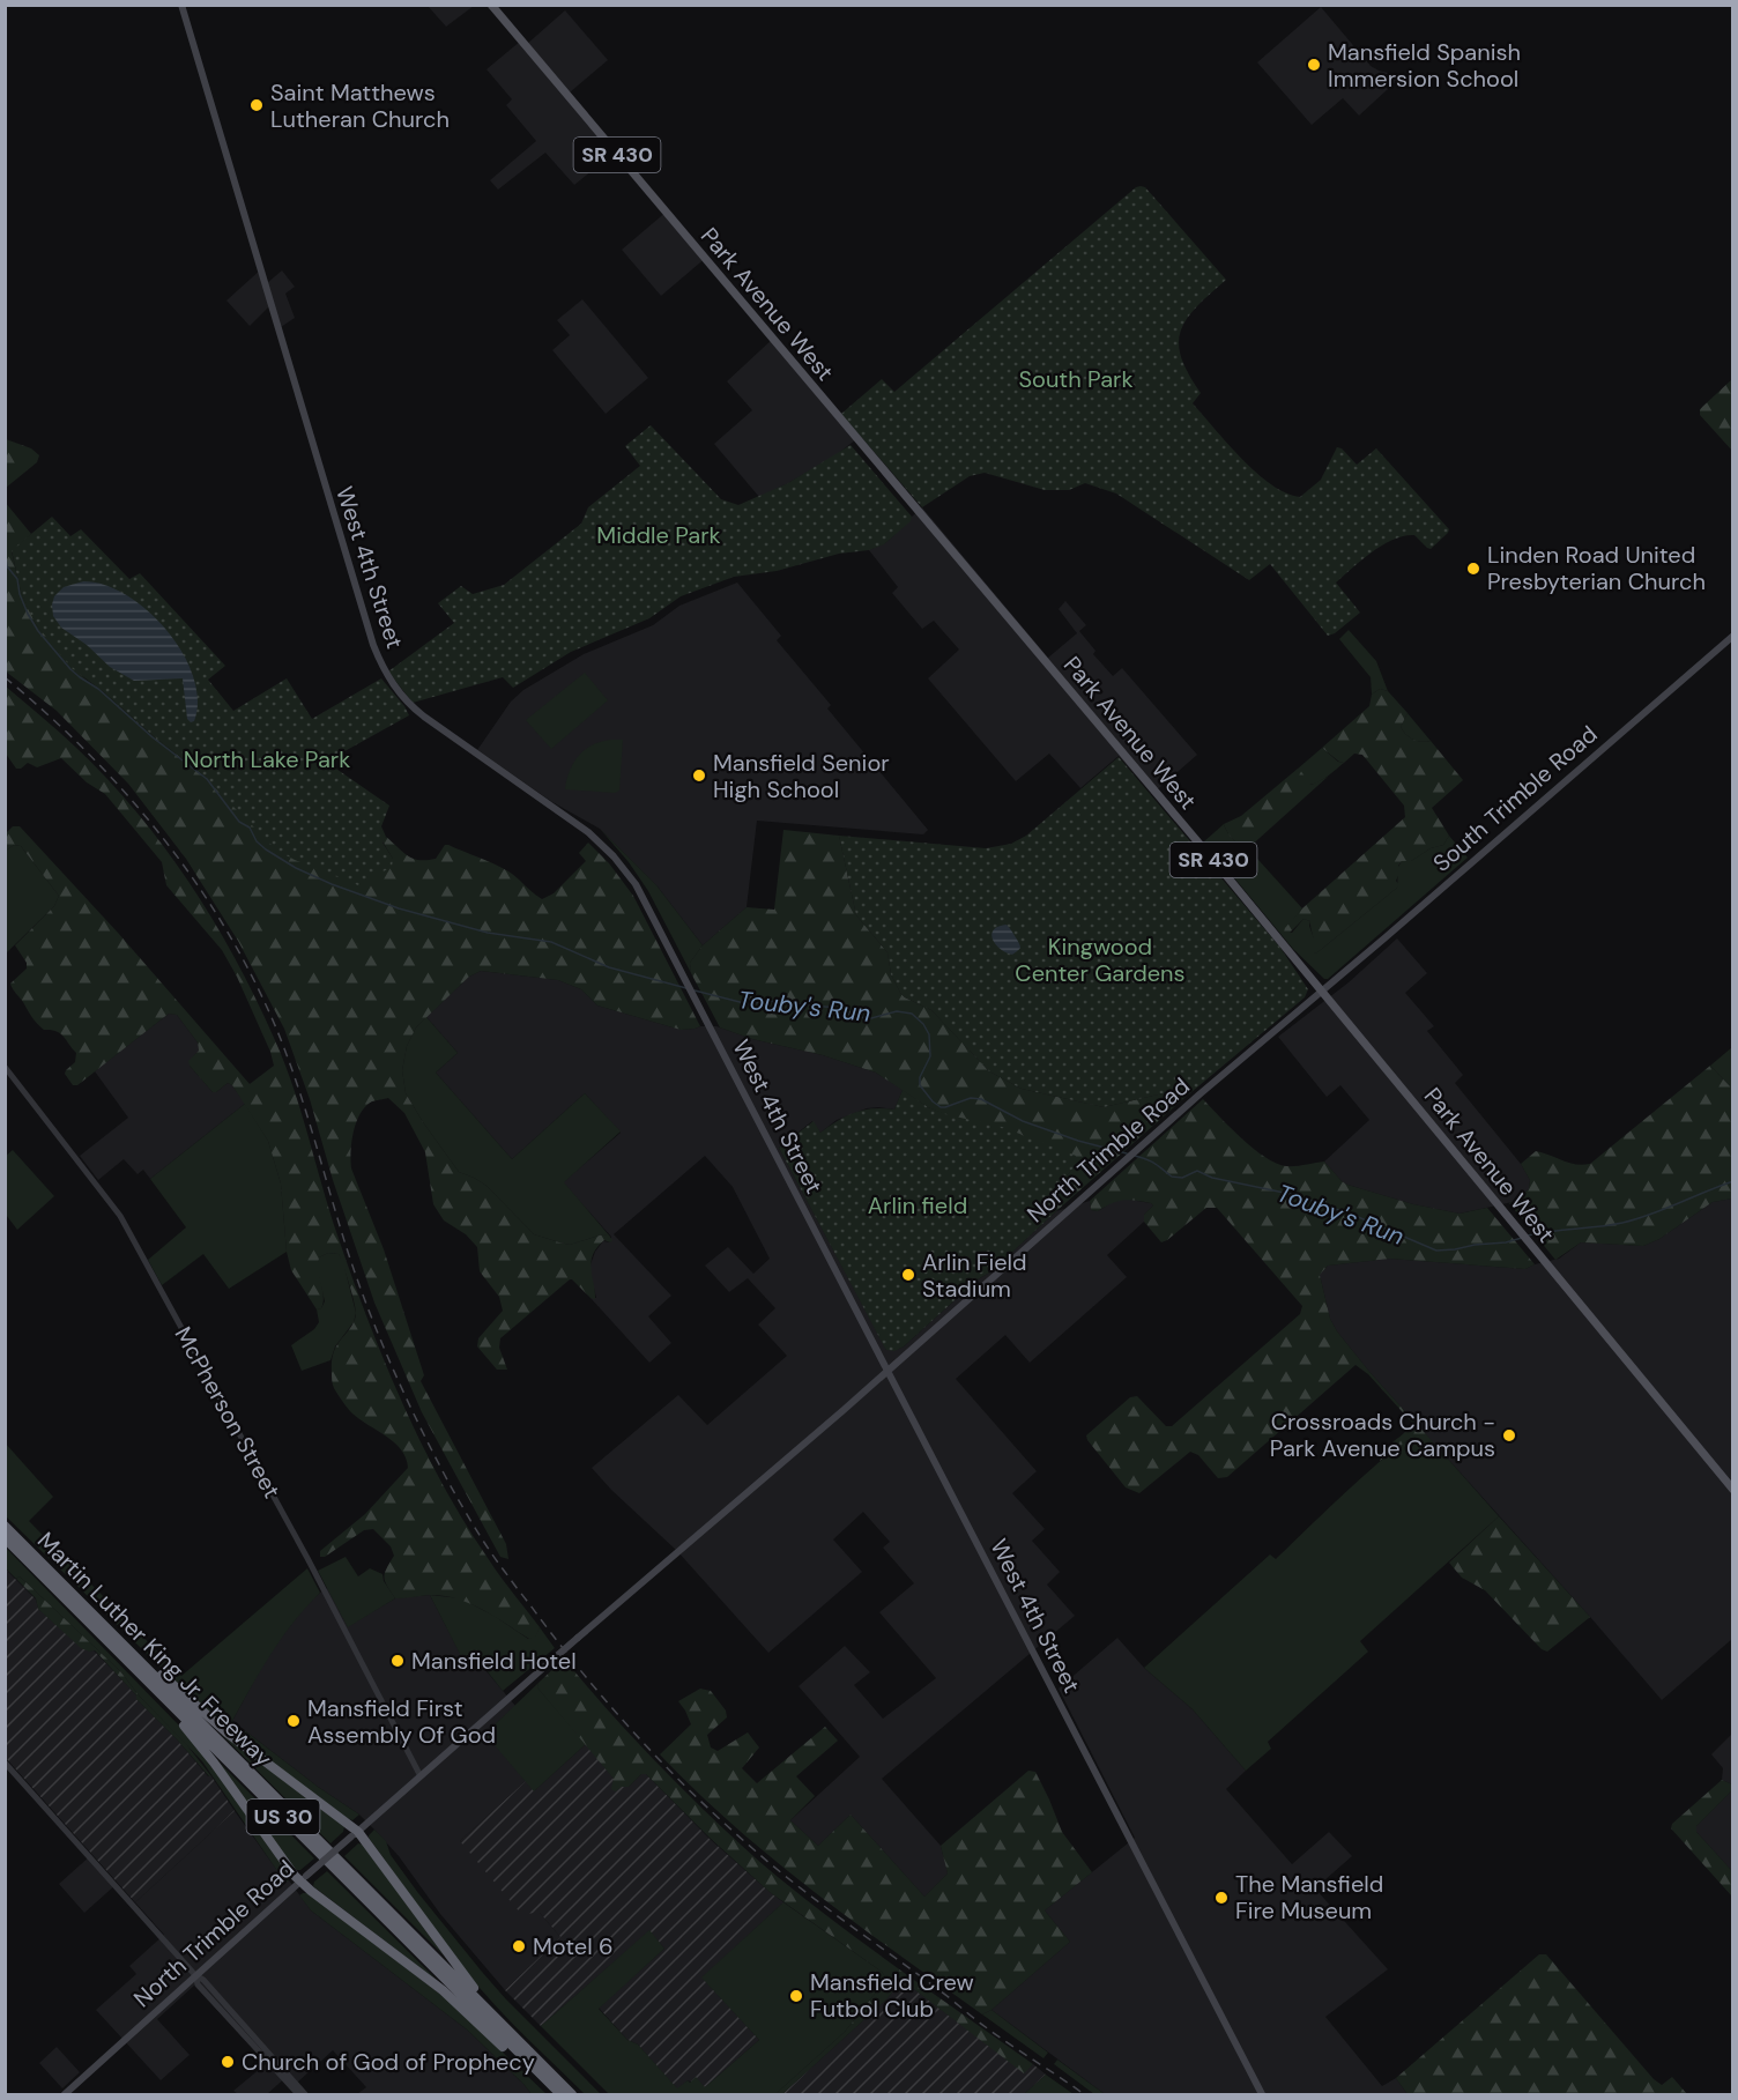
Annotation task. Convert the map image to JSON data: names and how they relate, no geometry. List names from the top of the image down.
{
  "streets": {
    "highway": ["Martin Luther King Jr. Freeway", "US 30"],
    "main road": [
      "SR 430",
      "Park Avenue West",
      "West 4th Street",
      "South Trimble Road",
      "North Trimble Road"
    ],
    "street": ["McPherson Street"]
  },
  "crossings": [
    ["Park Avenue West", "South Trimble Road"],
    ["Park Avenue West", "North Trimble Road"],
    ["West 4th Street", "North Trimble Road"],
    ["South Trimble Road", "North Trimble Road"],
    ["North Trimble Road", "McPherson Street"]
  ],
  "water": ["Touby's Run"],
  "parks": [
    "South Park",
    "Middle Park",
    "North Lake Park",
    "Kingwood Center Gardens",
    "Arlin field"
  ],
  "places": [
    "Mansfield Spanish Immersion School",
    "Saint Matthews Lutheran Church",
    "Linden Road United Presbyterian Church",
    "Mansfield Senior High School",
    "Arlin Field Stadium",
    "Crossroads Church - Park Avenue Campus",
    "Mansfield Hotel",
    "Mansfield First Assembly Of God",
    "The Mansfield Fire Museum",
    "Motel 6",
    "Mansfield Crew Futbol Club",
    "Church of God of Prophecy"
  ]
}
